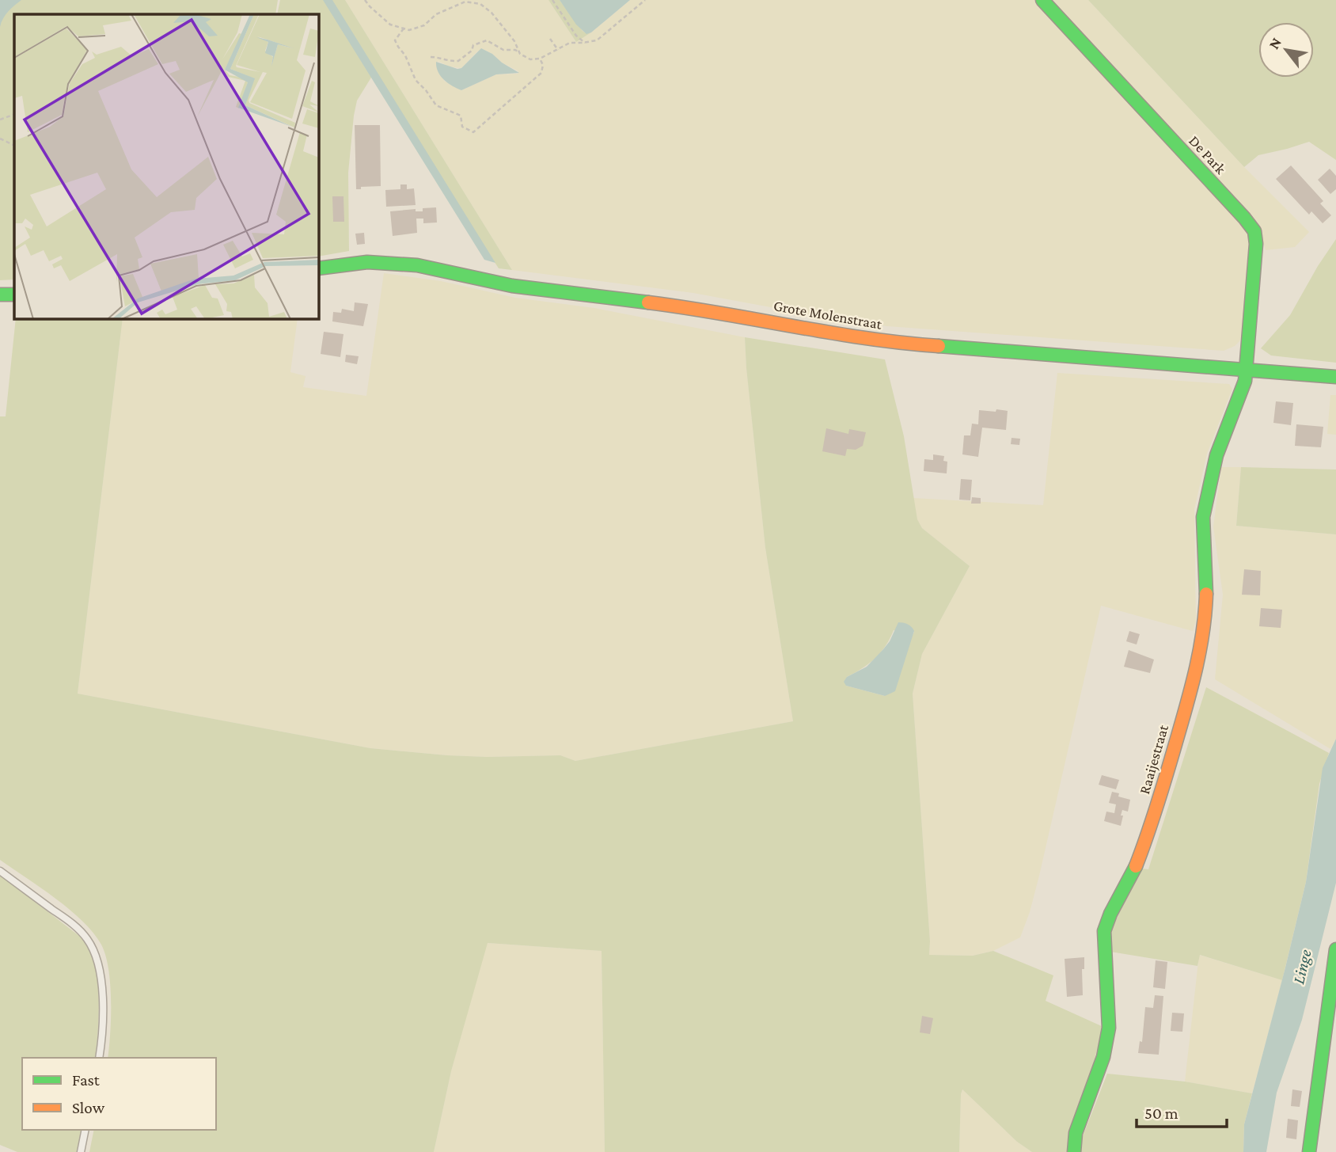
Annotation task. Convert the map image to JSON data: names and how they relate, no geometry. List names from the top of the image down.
{
  "streets": {
    "street": ["De Park", "Grote Molenstraat", "Raaijestraat"]
  },
  "crossings": [
    ["De Park", "Grote Molenstraat"],
    ["De Park", "Raaijestraat"],
    ["Grote Molenstraat", "Raaijestraat"]
  ],
  "water": ["Linge"],
  "legend": ["Fast", "Slow"],
  "scale_bar": "50 m",
  "north": "top left"
}
